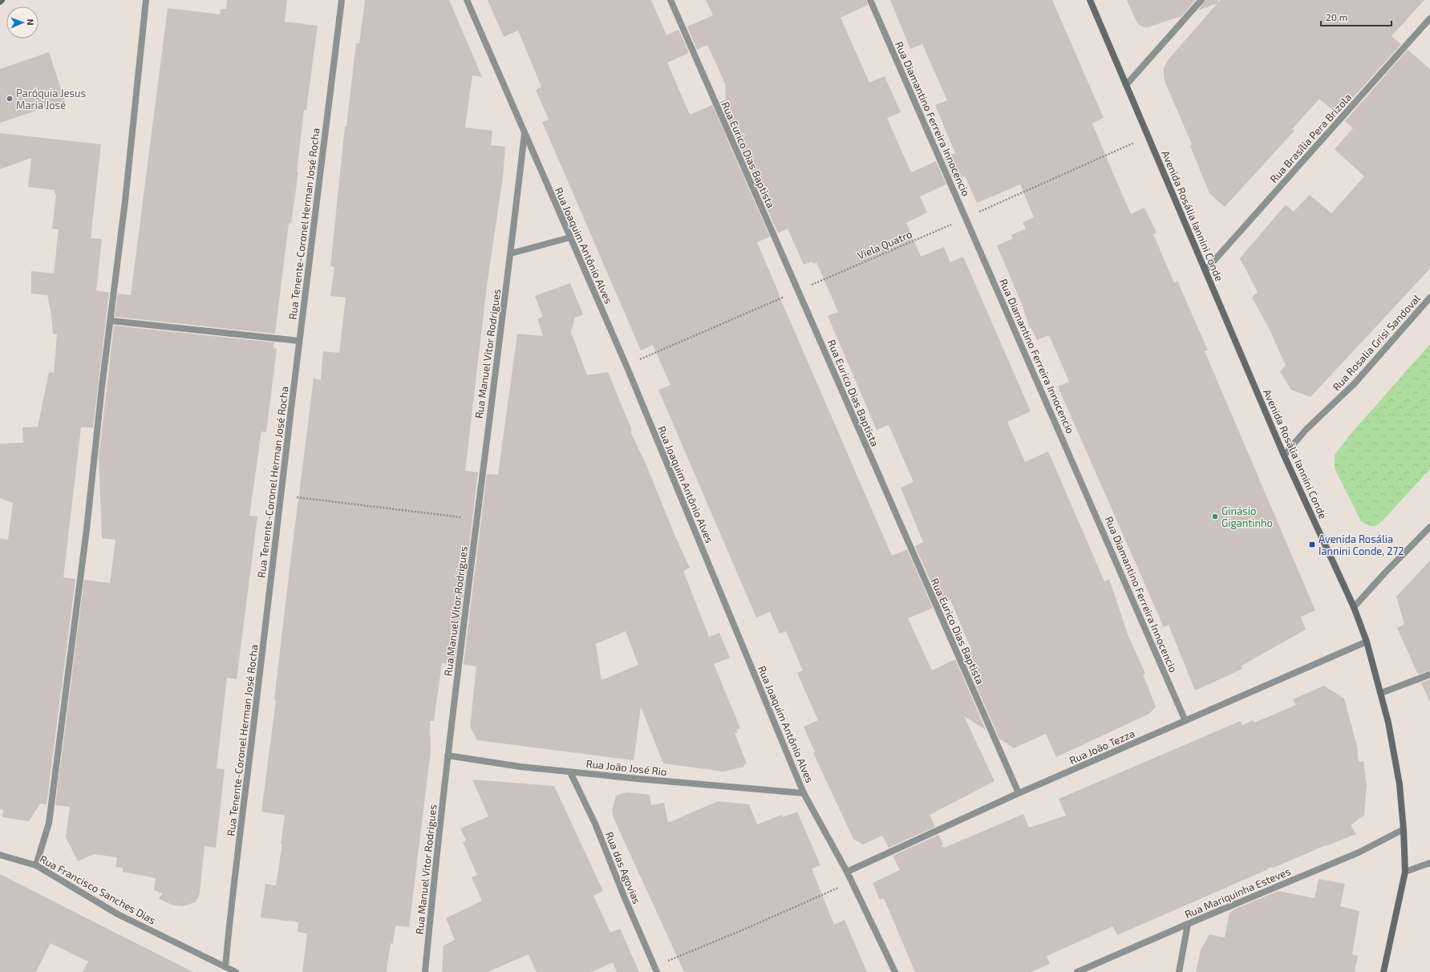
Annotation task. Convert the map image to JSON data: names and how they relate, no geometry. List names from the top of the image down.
{
  "streets": {
    "street": [
      "Rua Diamantino Ferreira Innocencio",
      "Rua Brasília Pera Brizola",
      "Rua Eurico Dias Baptista",
      "Avenida Rosália Iannini Conde",
      "Rua Tenente-Coronel Herman José Rocha",
      "Rua Joaquim Antônio Alves",
      "Rua Rosalia Grisi Sandoval",
      "Rua Manuel Vitor Rodrigues",
      "Rua João Tezza",
      "Rua João José Rio",
      "Rua das Agovias",
      "Rua Francisco Sanches Dias",
      "Rua Mariquinha Esteves"
    ],
    "path": ["Viela Quatro"]
  },
  "crossings": [
    ["Rua Diamantino Ferreira Innocencio", "Viela Quatro"],
    ["Rua Diamantino Ferreira Innocencio", "Rua João Tezza"],
    ["Rua Brasília Pera Brizola", "Avenida Rosália Iannini Conde"],
    ["Rua Eurico Dias Baptista", "Viela Quatro"],
    ["Rua Eurico Dias Baptista", "Rua João Tezza"],
    ["Avenida Rosália Iannini Conde", "Viela Quatro"],
    ["Avenida Rosália Iannini Conde", "Rua Rosalia Grisi Sandoval"],
    ["Avenida Rosália Iannini Conde", "Rua João Tezza"],
    ["Avenida Rosália Iannini Conde", "Rua Mariquinha Esteves"],
    ["Rua Tenente-Coronel Herman José Rocha", "Rua Francisco Sanches Dias"],
    ["Viela Quatro", "Rua Joaquim Antônio Alves"],
    ["Rua Joaquim Antônio Alves", "Rua Manuel Vitor Rodrigues"],
    ["Rua Joaquim Antônio Alves", "Rua João Tezza"],
    ["Rua Joaquim Antônio Alves", "Rua João José Rio"],
    ["Rua Manuel Vitor Rodrigues", "Rua João José Rio"],
    ["Rua João José Rio", "Rua das Agovias"]
  ],
  "places": {
    "other": ["Paróquia Jesus Maria José", "Ginásio Gigantinho"],
    "transit": ["Avenida Rosália Iannini Conde, 272"]
  },
  "scale_bar": "20 m",
  "north": "right"
}
